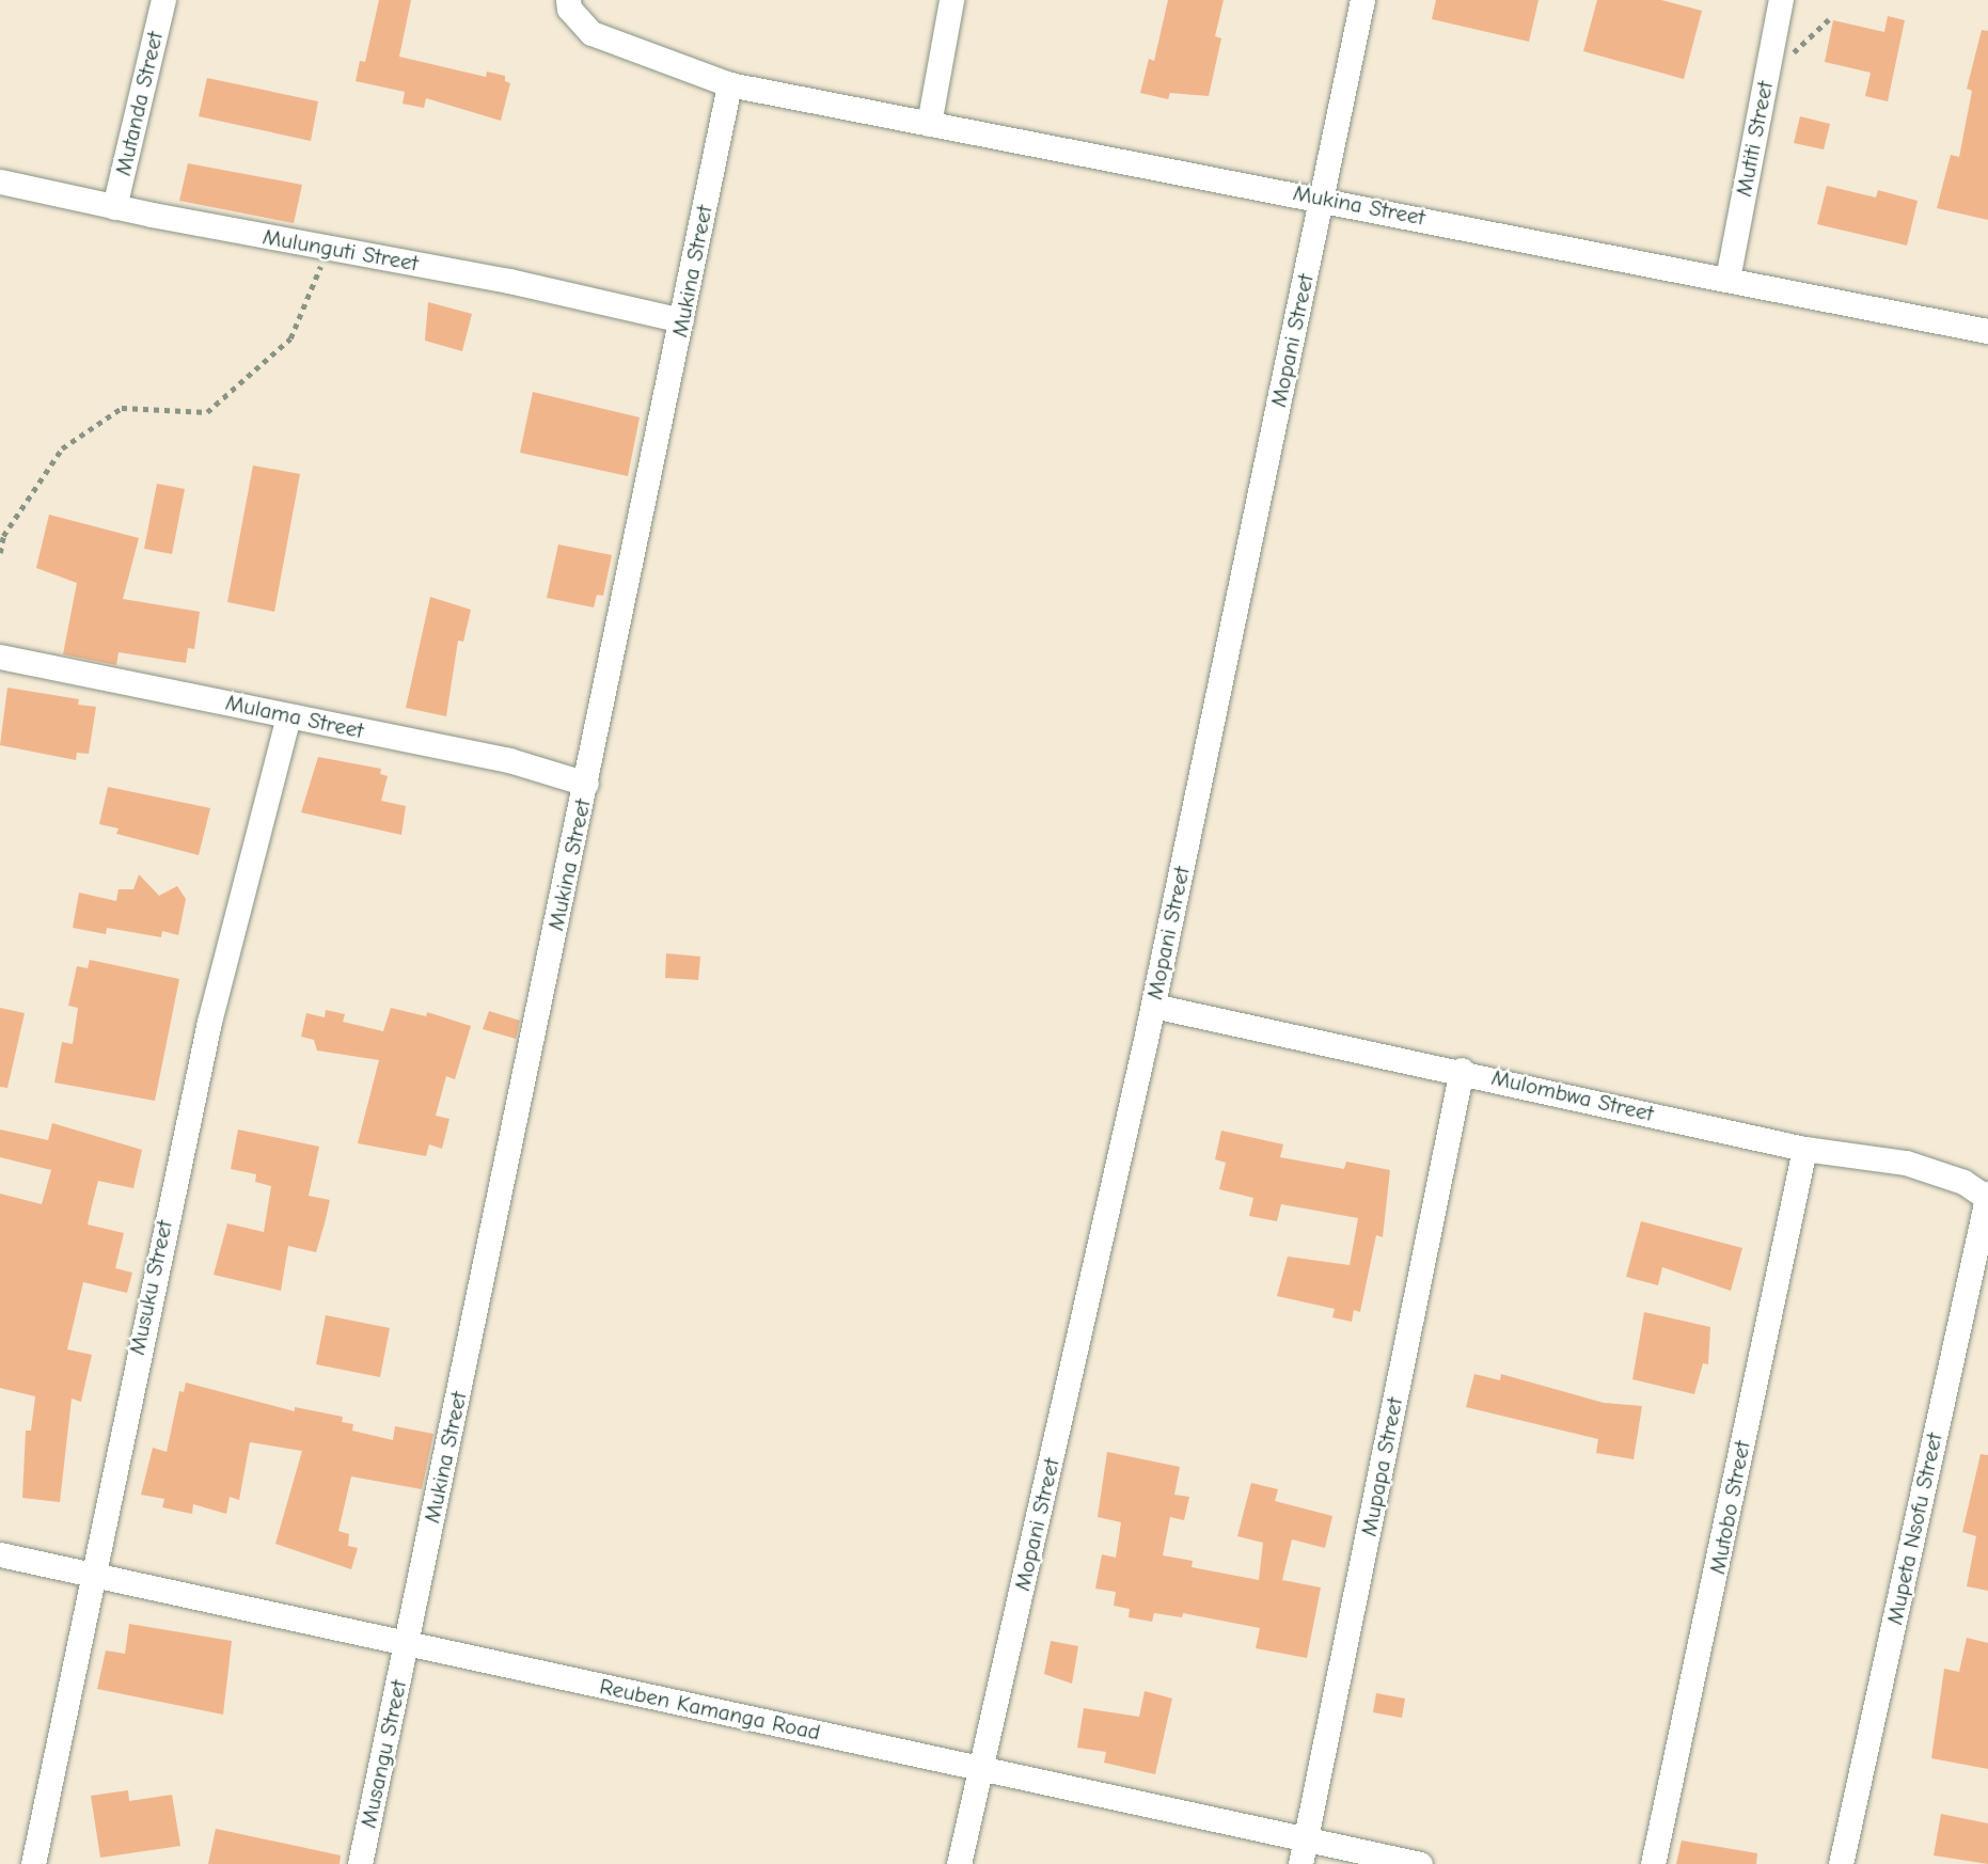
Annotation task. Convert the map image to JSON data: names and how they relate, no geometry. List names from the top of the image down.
{
  "streets": {
    "street": [
      "Mutanda Street",
      "Mutiti Street",
      "Mukina Street",
      "Mulunguti Street",
      "Mopani Street",
      "Mulama Street",
      "Mulombwa Street",
      "Musuku Street",
      "Mupapa Street",
      "Mutobo Street",
      "Mupeta Nsofu Street",
      "Reuben Kamanga Road",
      "Musangu Street"
    ]
  },
  "crossings": [
    ["Mutanda Street", "Mulunguti Street"],
    ["Mutiti Street", "Mukina Street"],
    ["Mukina Street", "Mulunguti Street"],
    ["Mukina Street", "Mopani Street"],
    ["Mukina Street", "Mulama Street"],
    ["Mukina Street", "Reuben Kamanga Road"],
    ["Mukina Street", "Musangu Street"],
    ["Mopani Street", "Mulombwa Street"],
    ["Mopani Street", "Reuben Kamanga Road"],
    ["Mulama Street", "Musuku Street"],
    ["Mulombwa Street", "Mupapa Street"],
    ["Mulombwa Street", "Mutobo Street"],
    ["Mulombwa Street", "Mupeta Nsofu Street"],
    ["Musuku Street", "Reuben Kamanga Road"],
    ["Mupapa Street", "Reuben Kamanga Road"],
    ["Reuben Kamanga Road", "Musangu Street"]
  ]
}
